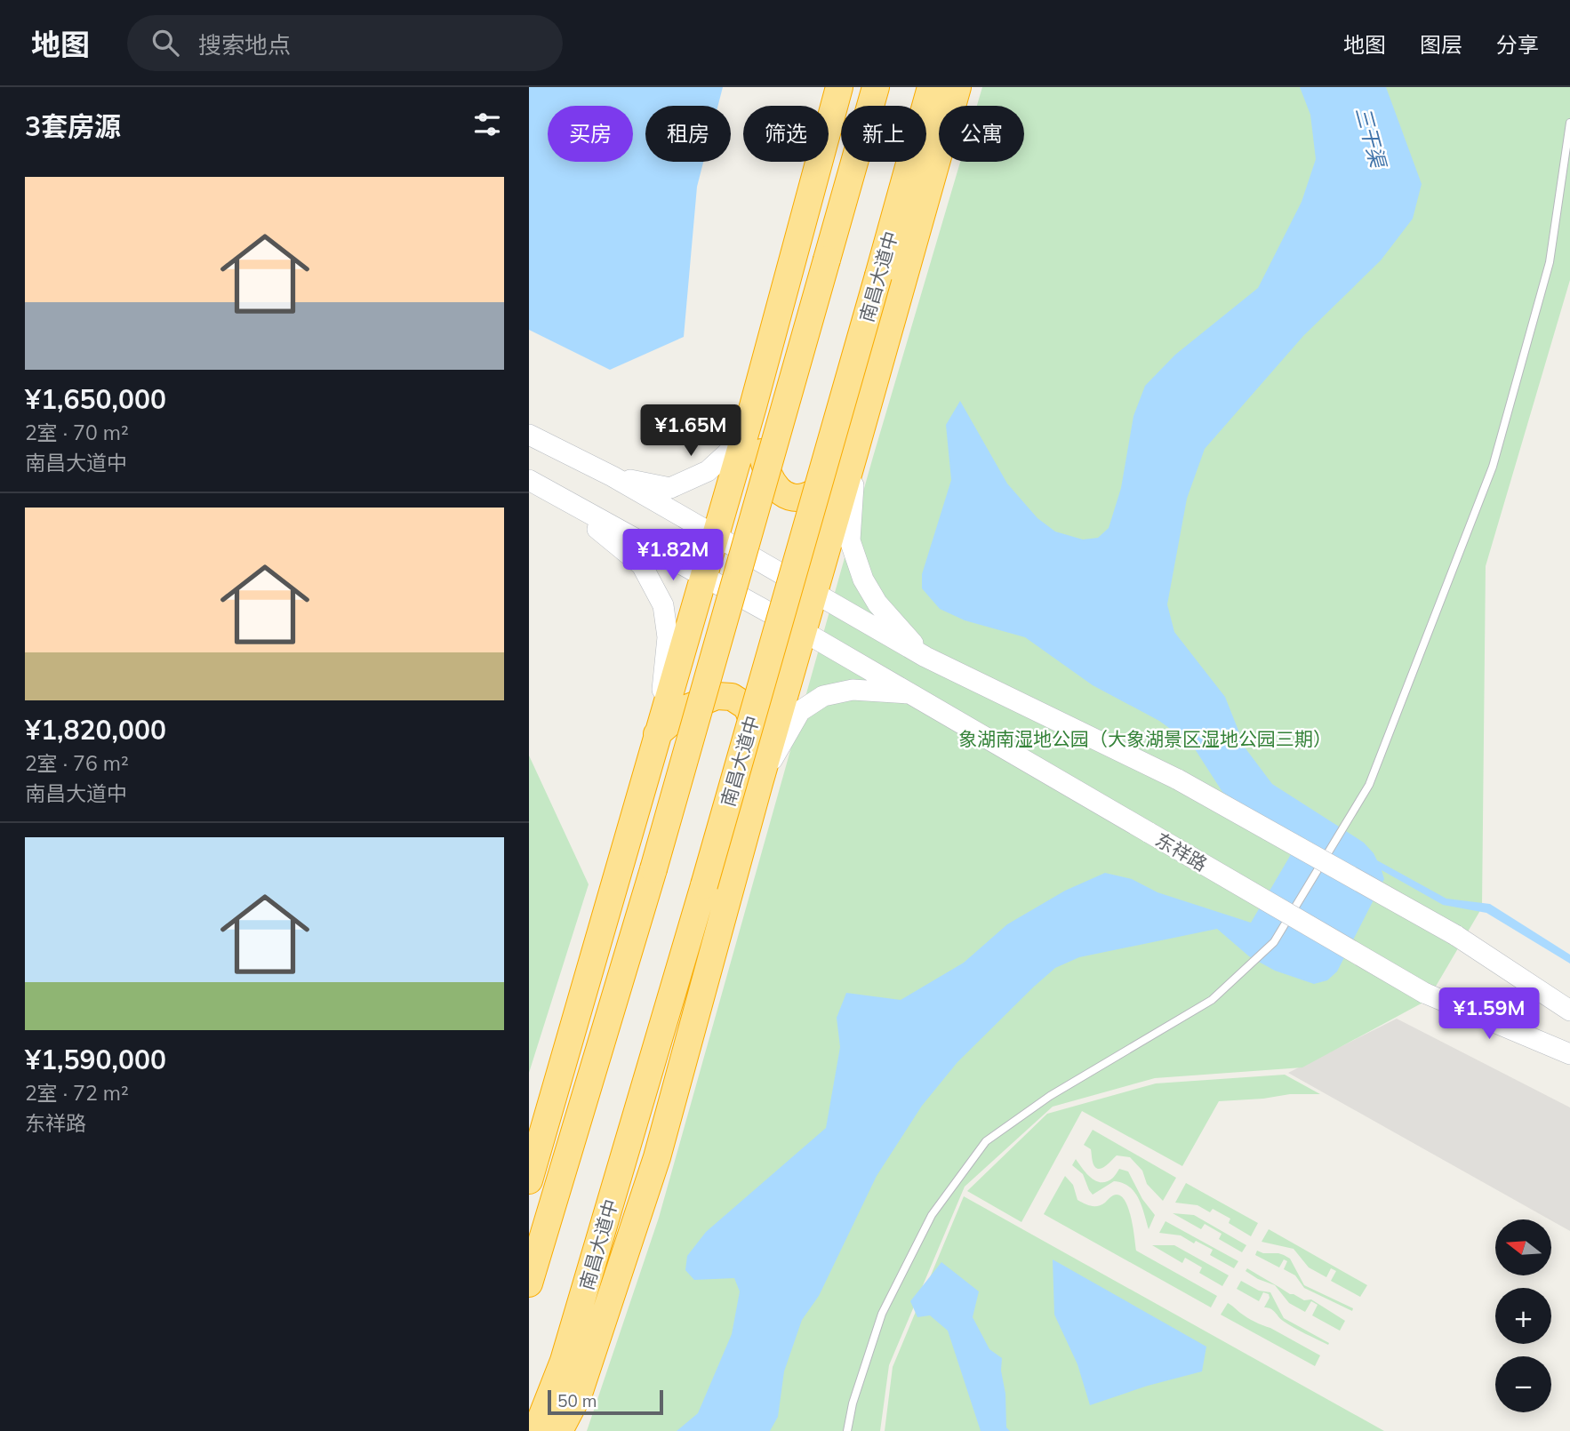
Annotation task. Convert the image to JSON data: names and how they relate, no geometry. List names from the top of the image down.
{
  "streets": {
    "highway": ["南昌大道中"],
    "main road": ["东祥路"]
  },
  "water": ["三干渠"],
  "parks": ["象湖南湿地公园（大象湖景区湿地公园三期）"],
  "scale_bar": "50 m",
  "north": "left",
  "page": {
    "header": "地图",
    "search": "搜索地点",
    "nav": ["地图", "图层", "分享"],
    "heading": "3套房源",
    "chip": [
      "买房",
      "租房",
      "筛选",
      "新上",
      "公寓"
    ],
    "list": [
      {
        "name": "¥1,650,000",
        "note": "2室 · 70 m² · 南昌大道中"
      },
      {
        "name": "¥1,820,000",
        "note": "2室 · 76 m² · 南昌大道中"
      },
      {
        "name": "¥1,590,000",
        "note": "2室 · 72 m² · 东祥路"
      }
    ],
    "price": ["¥1.65M", "¥1.82M", "¥1.59M"],
    "map_buttons": ["+", "−"],
    "scale": "50 m"
  }
}
